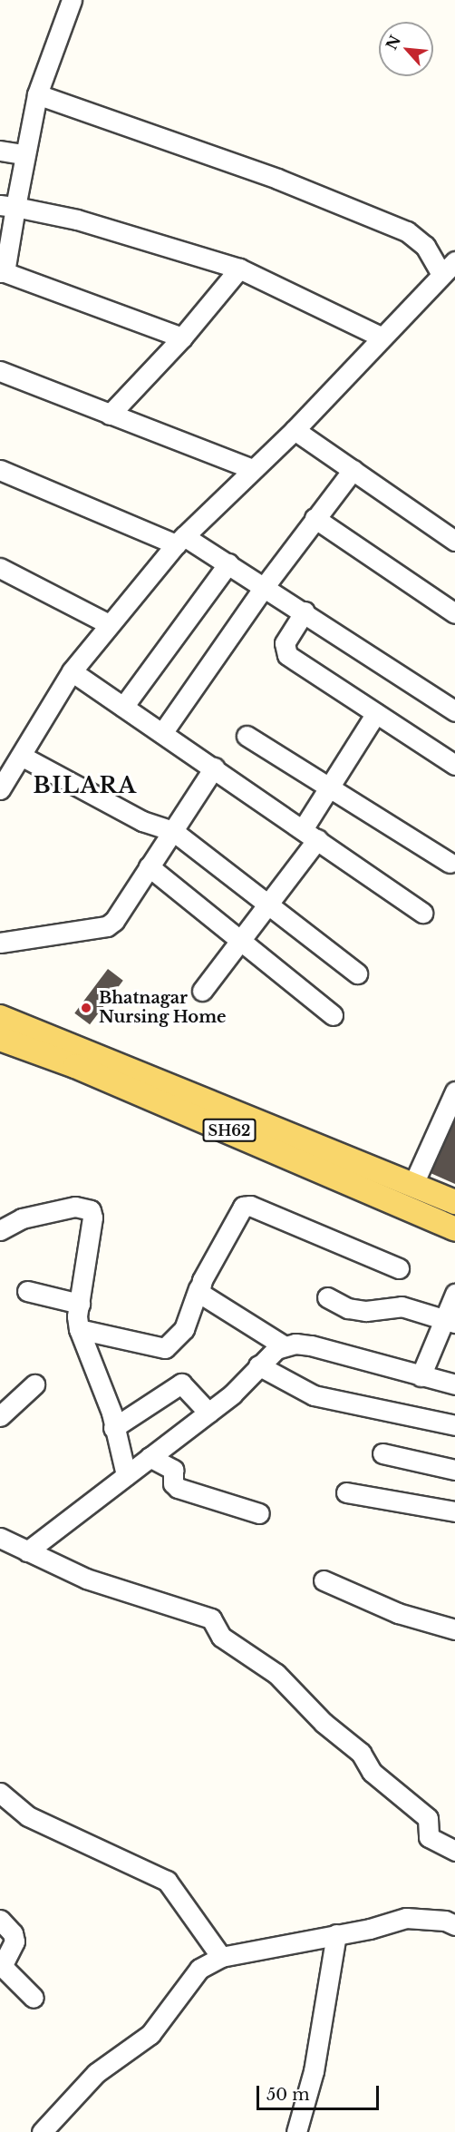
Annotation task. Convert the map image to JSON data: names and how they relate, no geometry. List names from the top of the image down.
{
  "streets": {
    "main road": ["SH62"]
  },
  "districts": ["BILARA"],
  "places": ["Bhatnagar Nursing Home"],
  "scale_bar": "50 m",
  "north": "top left"
}
